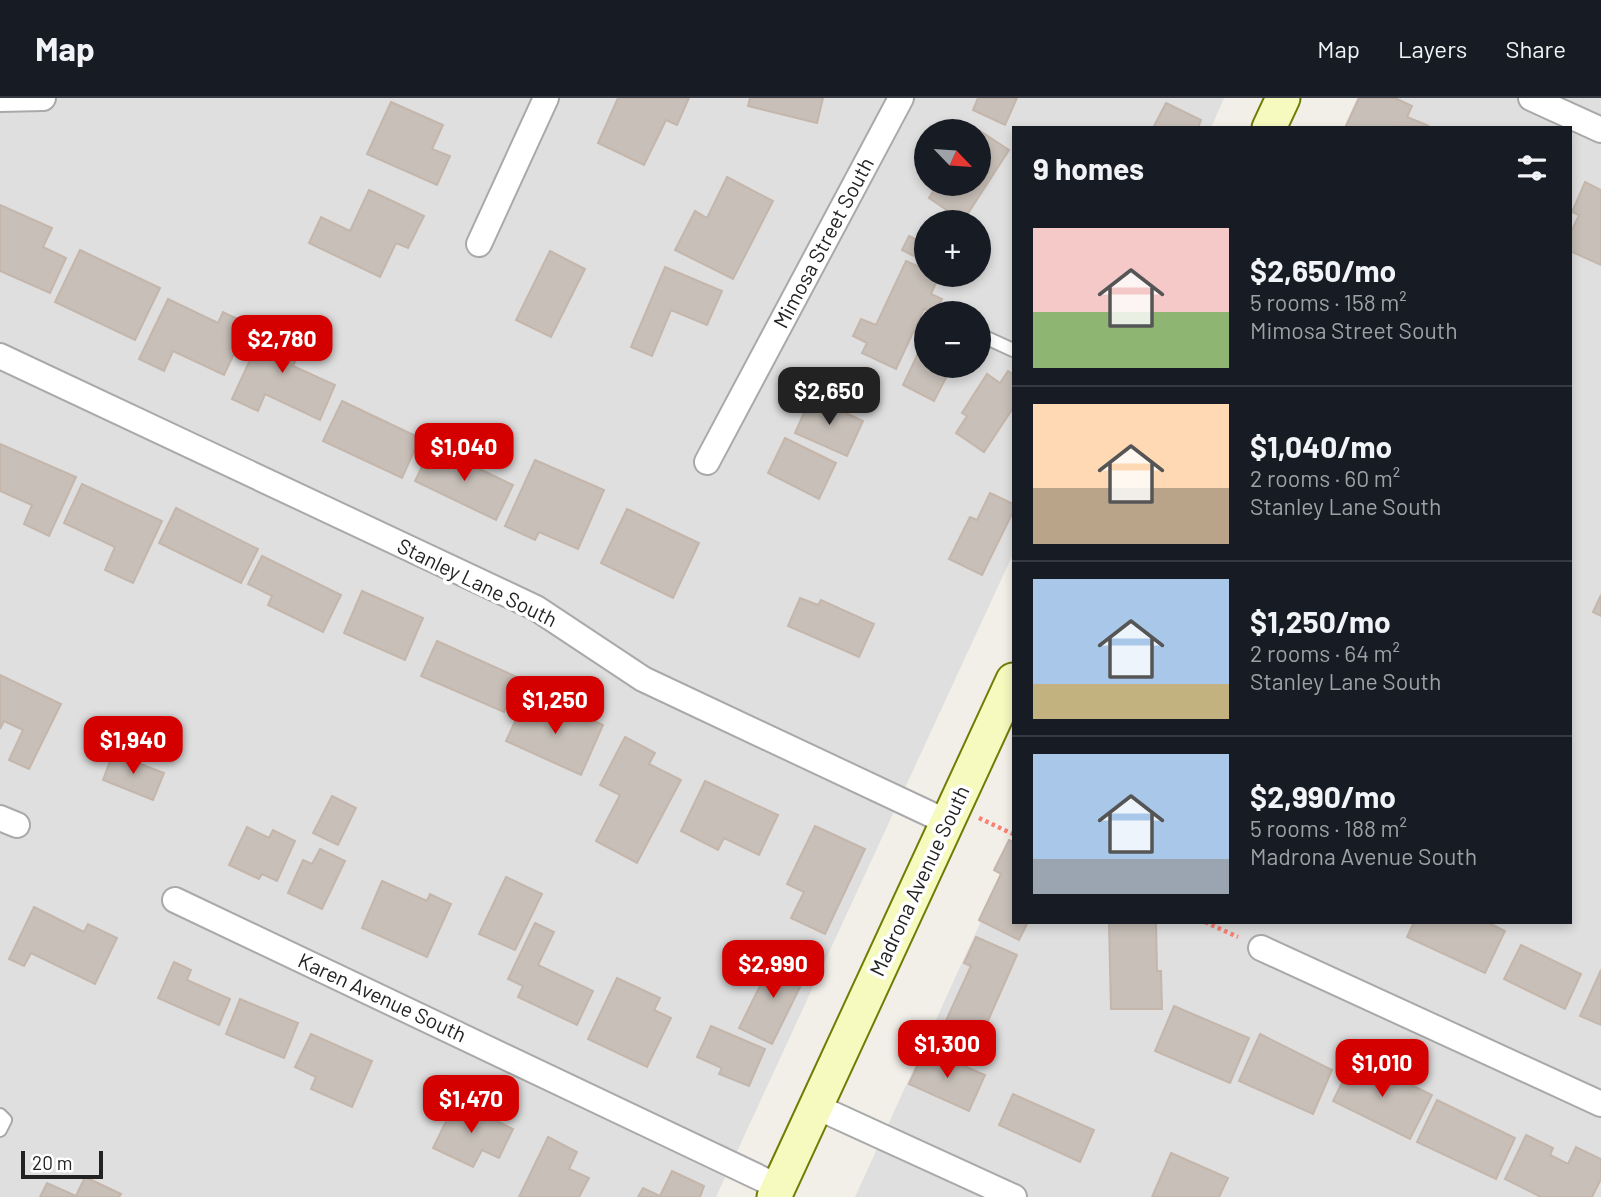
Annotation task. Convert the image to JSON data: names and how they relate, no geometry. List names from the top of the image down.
{
  "streets": {
    "main road": ["Madrona Avenue South"],
    "street": ["Mimosa Street South", "Stanley Lane South", "Karen Avenue South"]
  },
  "crossings": [
    ["Stanley Lane South", "Madrona Avenue South"],
    ["Madrona Avenue South", "Karen Avenue South"]
  ],
  "scale_bar": "20 m",
  "north": "bottom right",
  "page": {
    "header": "Map",
    "nav": ["Map", "Layers", "Share"],
    "map_buttons": ["+", "−"],
    "heading": "9 homes",
    "list": [
      {
        "name": "$2,650/mo",
        "note": "5 rooms · 158 m² · Mimosa Street South"
      },
      {
        "name": "$1,040/mo",
        "note": "2 rooms · 60 m² · Stanley Lane South"
      },
      {
        "name": "$1,250/mo",
        "note": "2 rooms · 64 m² · Stanley Lane South"
      },
      {
        "name": "$2,990/mo",
        "note": "5 rooms · 188 m² · Madrona Avenue South"
      }
    ],
    "price": [
      "$2,780",
      "$2,650",
      "$1,040",
      "$1,250",
      "$1,940",
      "$2,990",
      "$1,300",
      "$1,010",
      "$1,470"
    ],
    "scale": "20 m"
  }
}
